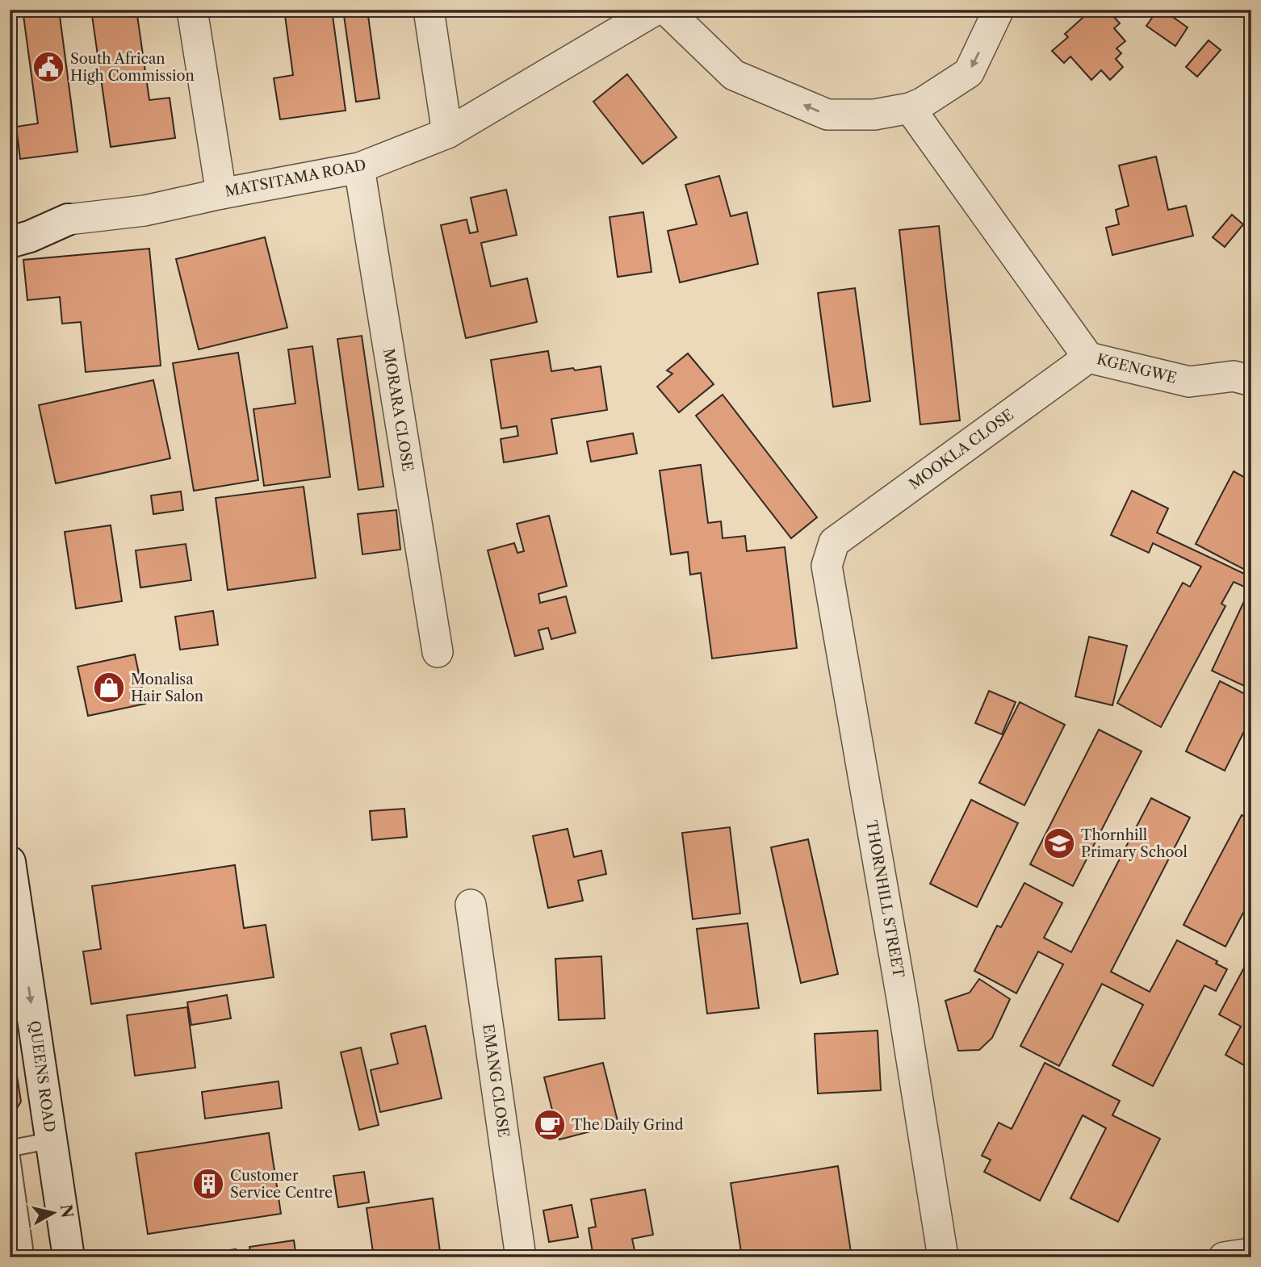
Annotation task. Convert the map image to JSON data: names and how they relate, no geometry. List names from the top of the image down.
{
  "streets": {
    "main road": ["QUEENS ROAD"],
    "street": [
      "MATSITAMA ROAD",
      "KGENGWE",
      "MORARA CLOSE",
      "MOOKLA CLOSE",
      "THORNHILL STREET",
      "EMANG CLOSE"
    ]
  },
  "crossings": [
    ["MATSITAMA ROAD", "MORARA CLOSE"],
    ["KGENGWE", "MOOKLA CLOSE"],
    ["MOOKLA CLOSE", "THORNHILL STREET"]
  ],
  "one_way": ["QUEENS ROAD"],
  "places": {
    "public building": ["South African High Commission"],
    "shop": ["Monalisa Hair Salon"],
    "school or university": ["Thornhill Primary School"],
    "cafe": ["The Daily Grind"],
    "building": ["Customer Service Centre"]
  },
  "north": "right"
}
